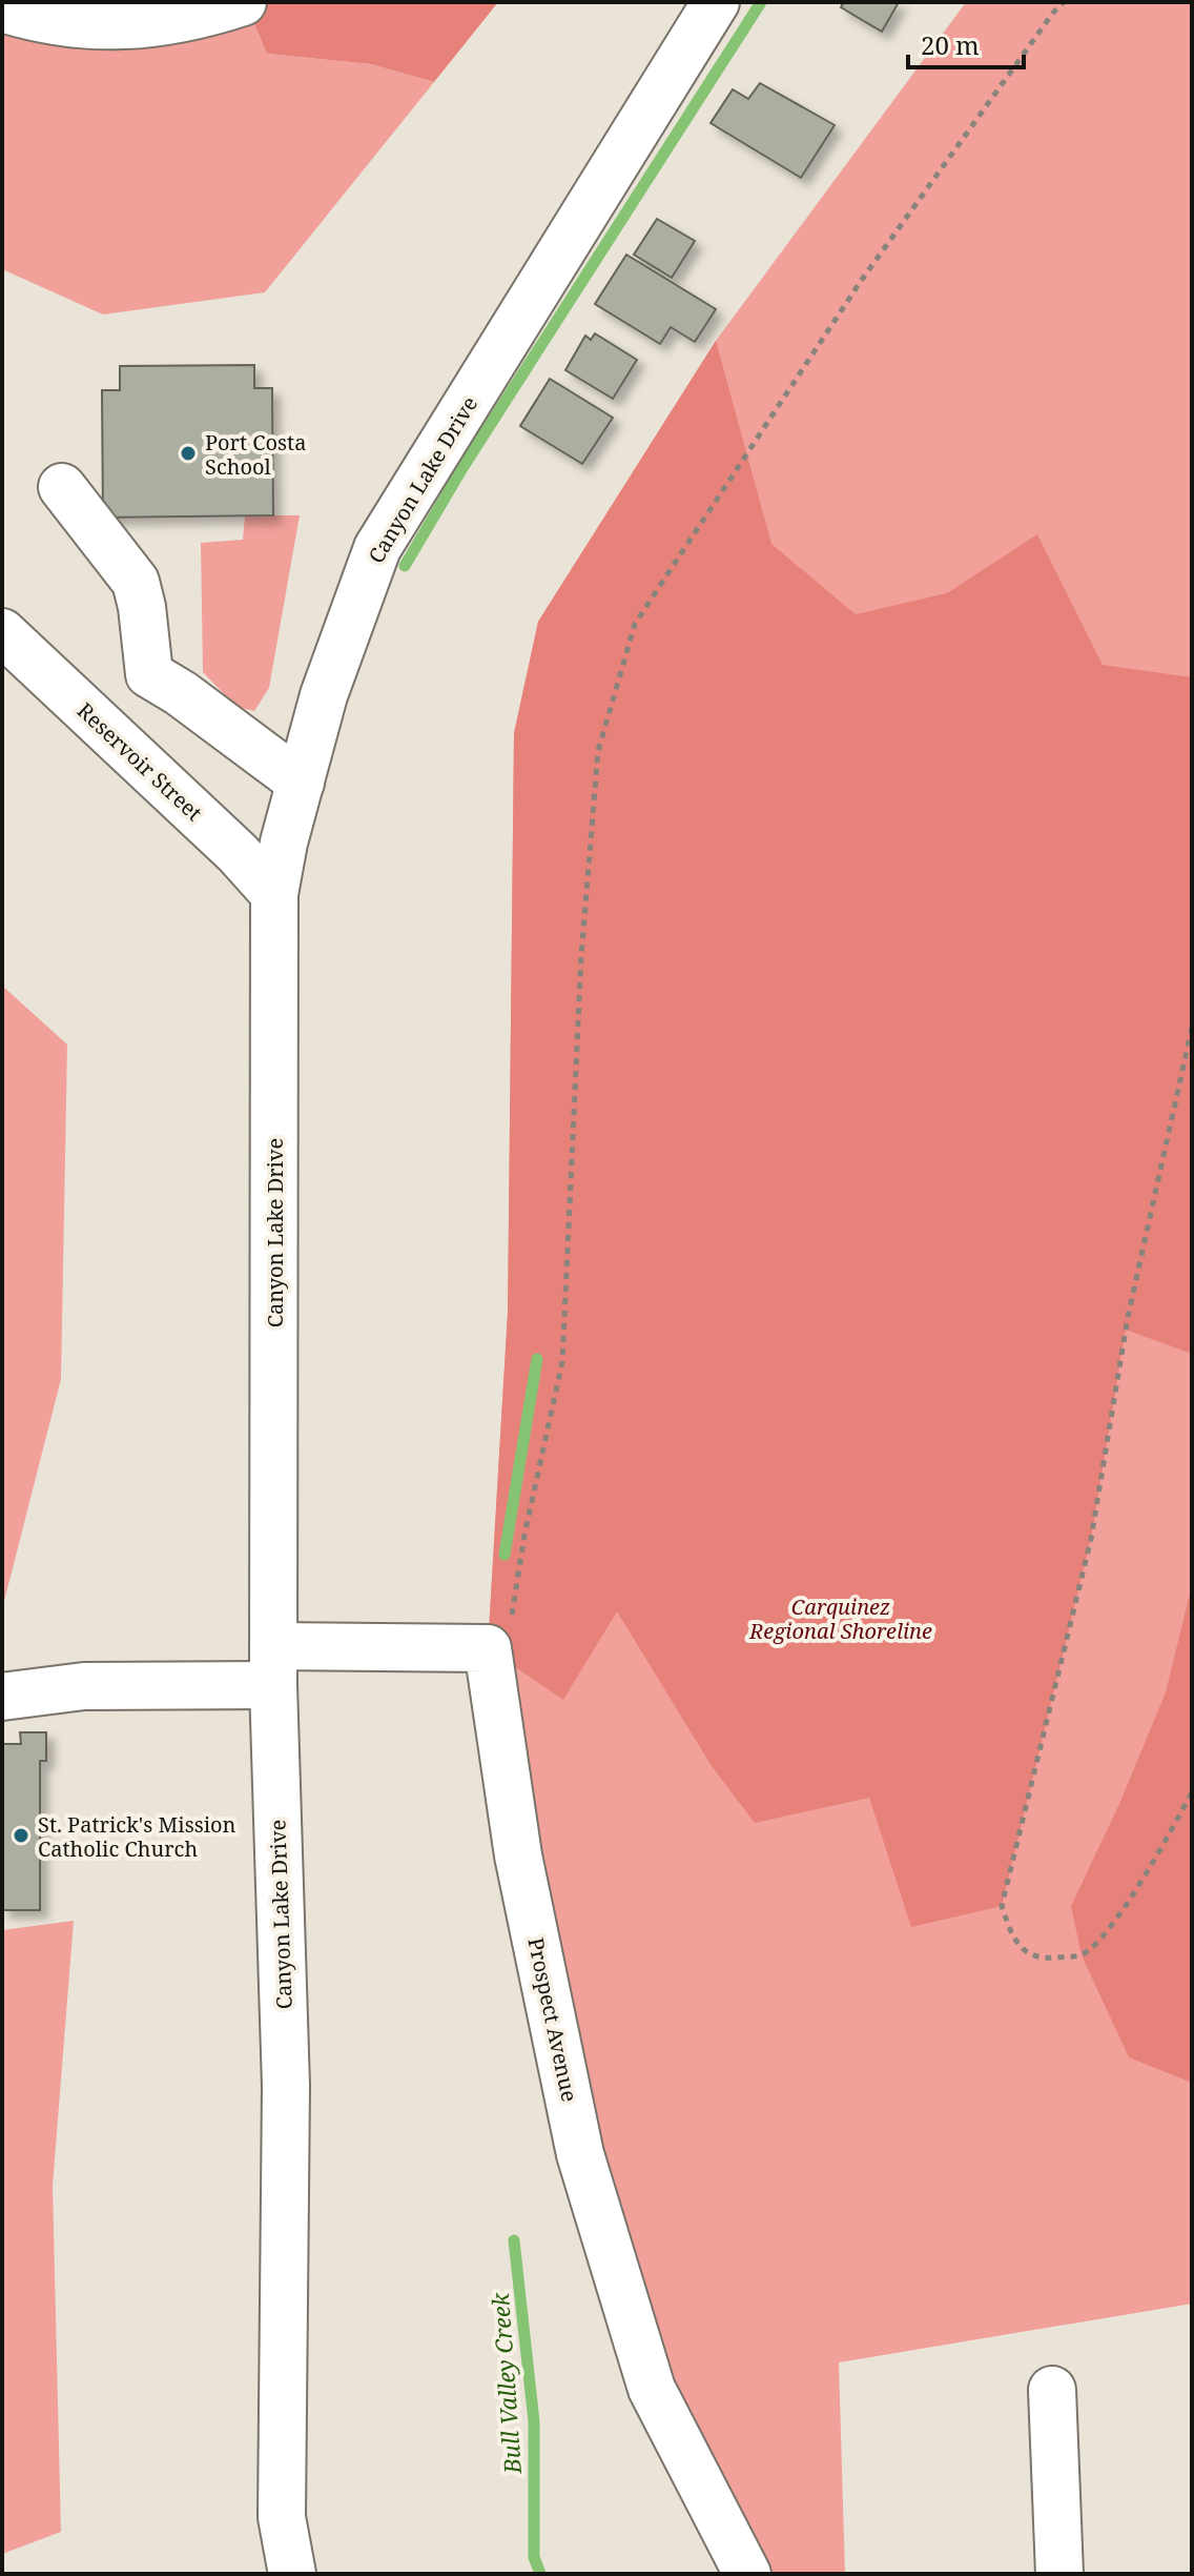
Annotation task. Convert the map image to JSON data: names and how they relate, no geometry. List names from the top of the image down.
{
  "streets": {
    "street": ["Canyon Lake Drive", "Reservoir Street", "Prospect Avenue"]
  },
  "crossings": [
    ["Canyon Lake Drive", "Reservoir Street"]
  ],
  "water": ["Bull Valley Creek"],
  "parks": ["Carquinez Regional Shoreline"],
  "places": ["Port Costa School", "St. Patrick's Mission Catholic Church"],
  "scale_bar": "20 m"
}
